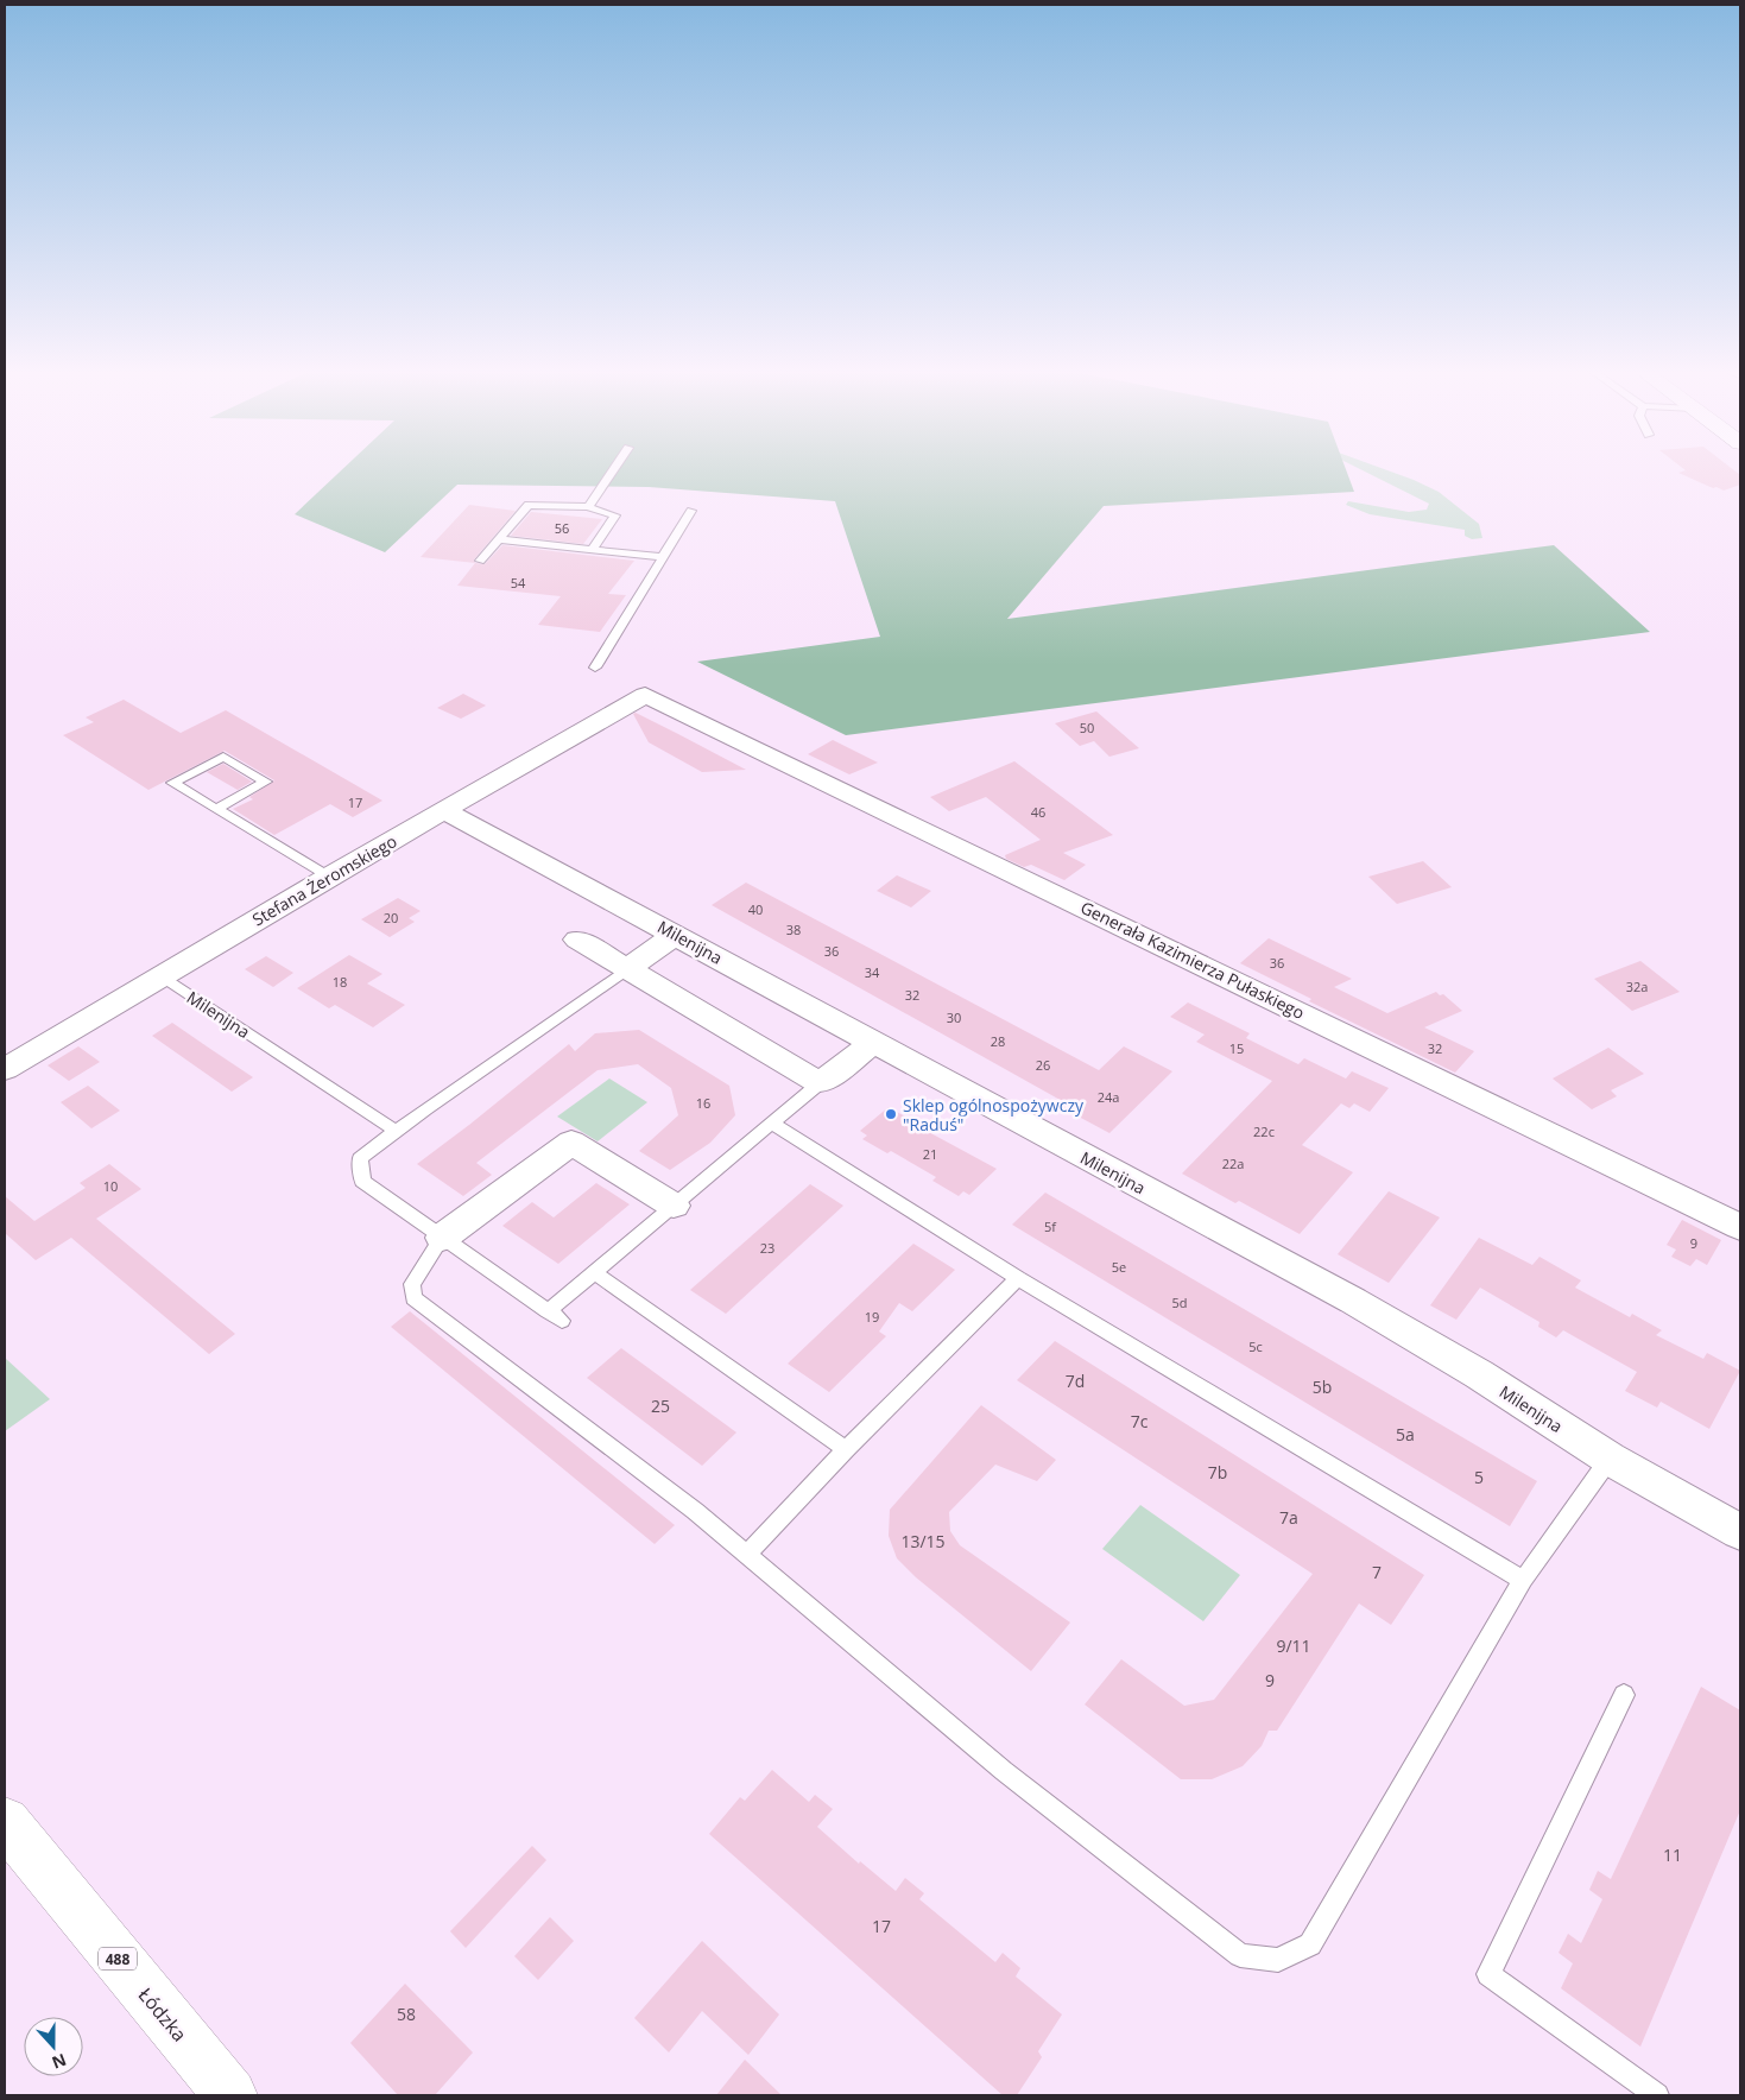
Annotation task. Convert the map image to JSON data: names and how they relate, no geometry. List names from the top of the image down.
{
  "streets": {
    "main road": ["488", "Łódzka"],
    "street": ["Stefana Żeromskiego", "Milenijna", "Generała Kazimierza Pułaskiego"]
  },
  "crossings": [
    ["Stefana Żeromskiego", "Milenijna"],
    ["Stefana Żeromskiego", "Generała Kazimierza Pułaskiego"]
  ],
  "places": ["Sklep ogólnospożywczy \"Raduś\""],
  "house_numbers": [
    "56",
    "54",
    "50",
    "17",
    "46",
    "40",
    "20",
    "38",
    "36",
    "36",
    "34",
    "18",
    "32a",
    "32",
    "30",
    "28",
    "15",
    "32",
    "26",
    "24a",
    "16",
    "22c",
    "21",
    "22a",
    "10",
    "5f",
    "9",
    "23",
    "5e",
    "5d",
    "19",
    "5c",
    "7d",
    "5b",
    "25",
    "7c",
    "5a",
    "7b",
    "5",
    "7a",
    "13/15",
    "7",
    "9/11",
    "9",
    "11",
    "17",
    "58"
  ],
  "north": "bottom"
}
